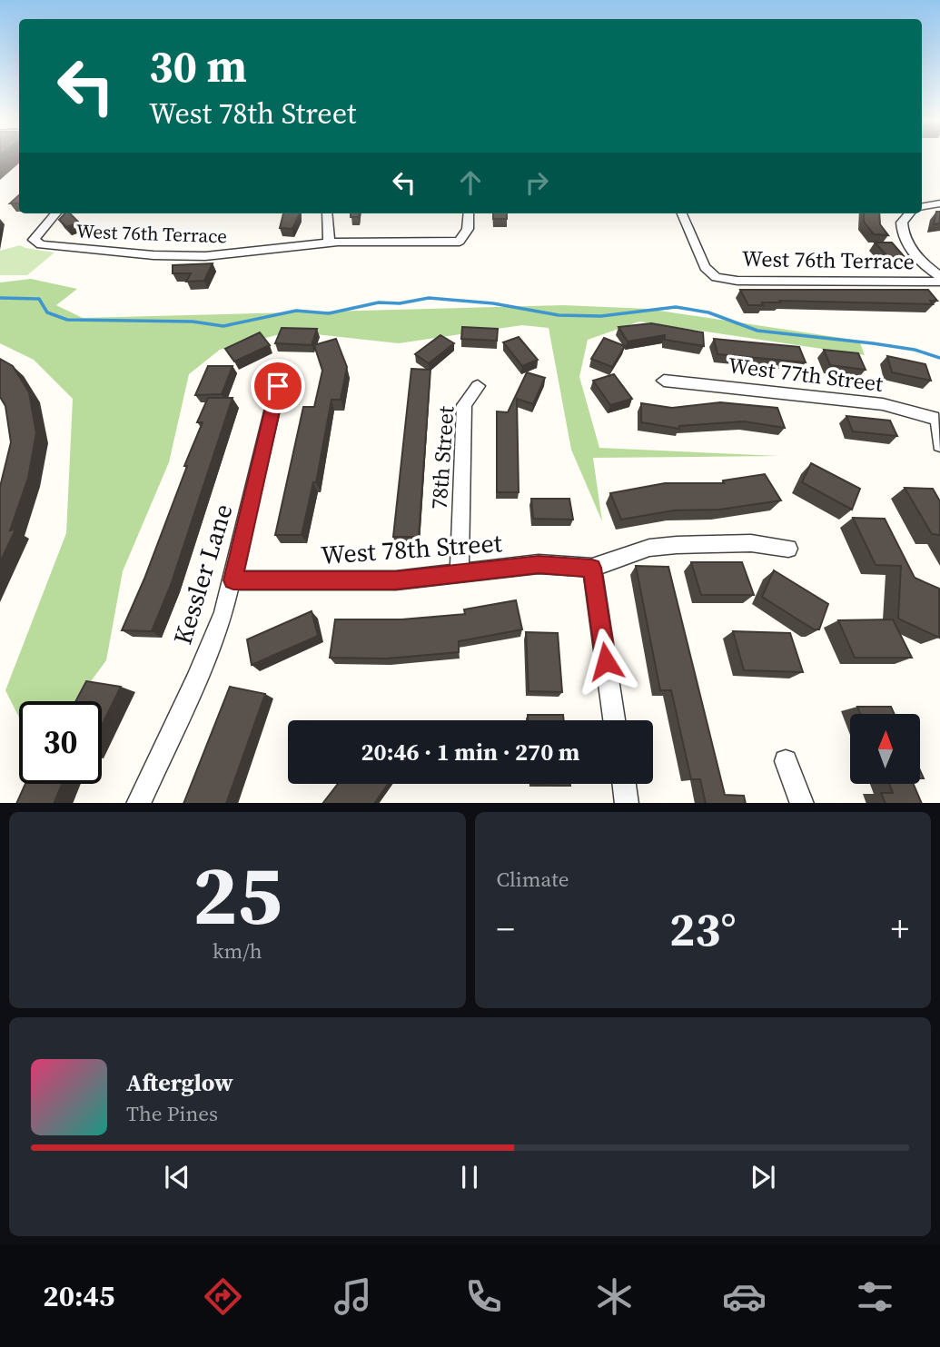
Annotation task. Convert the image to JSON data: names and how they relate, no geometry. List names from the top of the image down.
{
  "streets": {
    "street": [
      "West 76th Terrace",
      "West 77th Street",
      "78th Street",
      "West 78th Street",
      "Kessler Lane"
    ]
  },
  "crossings": [
    ["78th Street", "West 78th Street"],
    ["West 78th Street", "Kessler Lane"]
  ],
  "north": "top",
  "page": {
    "turn": ["30 m", "West 78th Street"],
    "limit": "30",
    "trip": "20:46 · 1 min · 270 m",
    "tile": [
      ["25", "km/h"],
      "Climate"
    ],
    "heat": ["−", "23°", "+"],
    "song": ["Afterglow", "The Pines"],
    "tabs": "20:45"
  }
}
